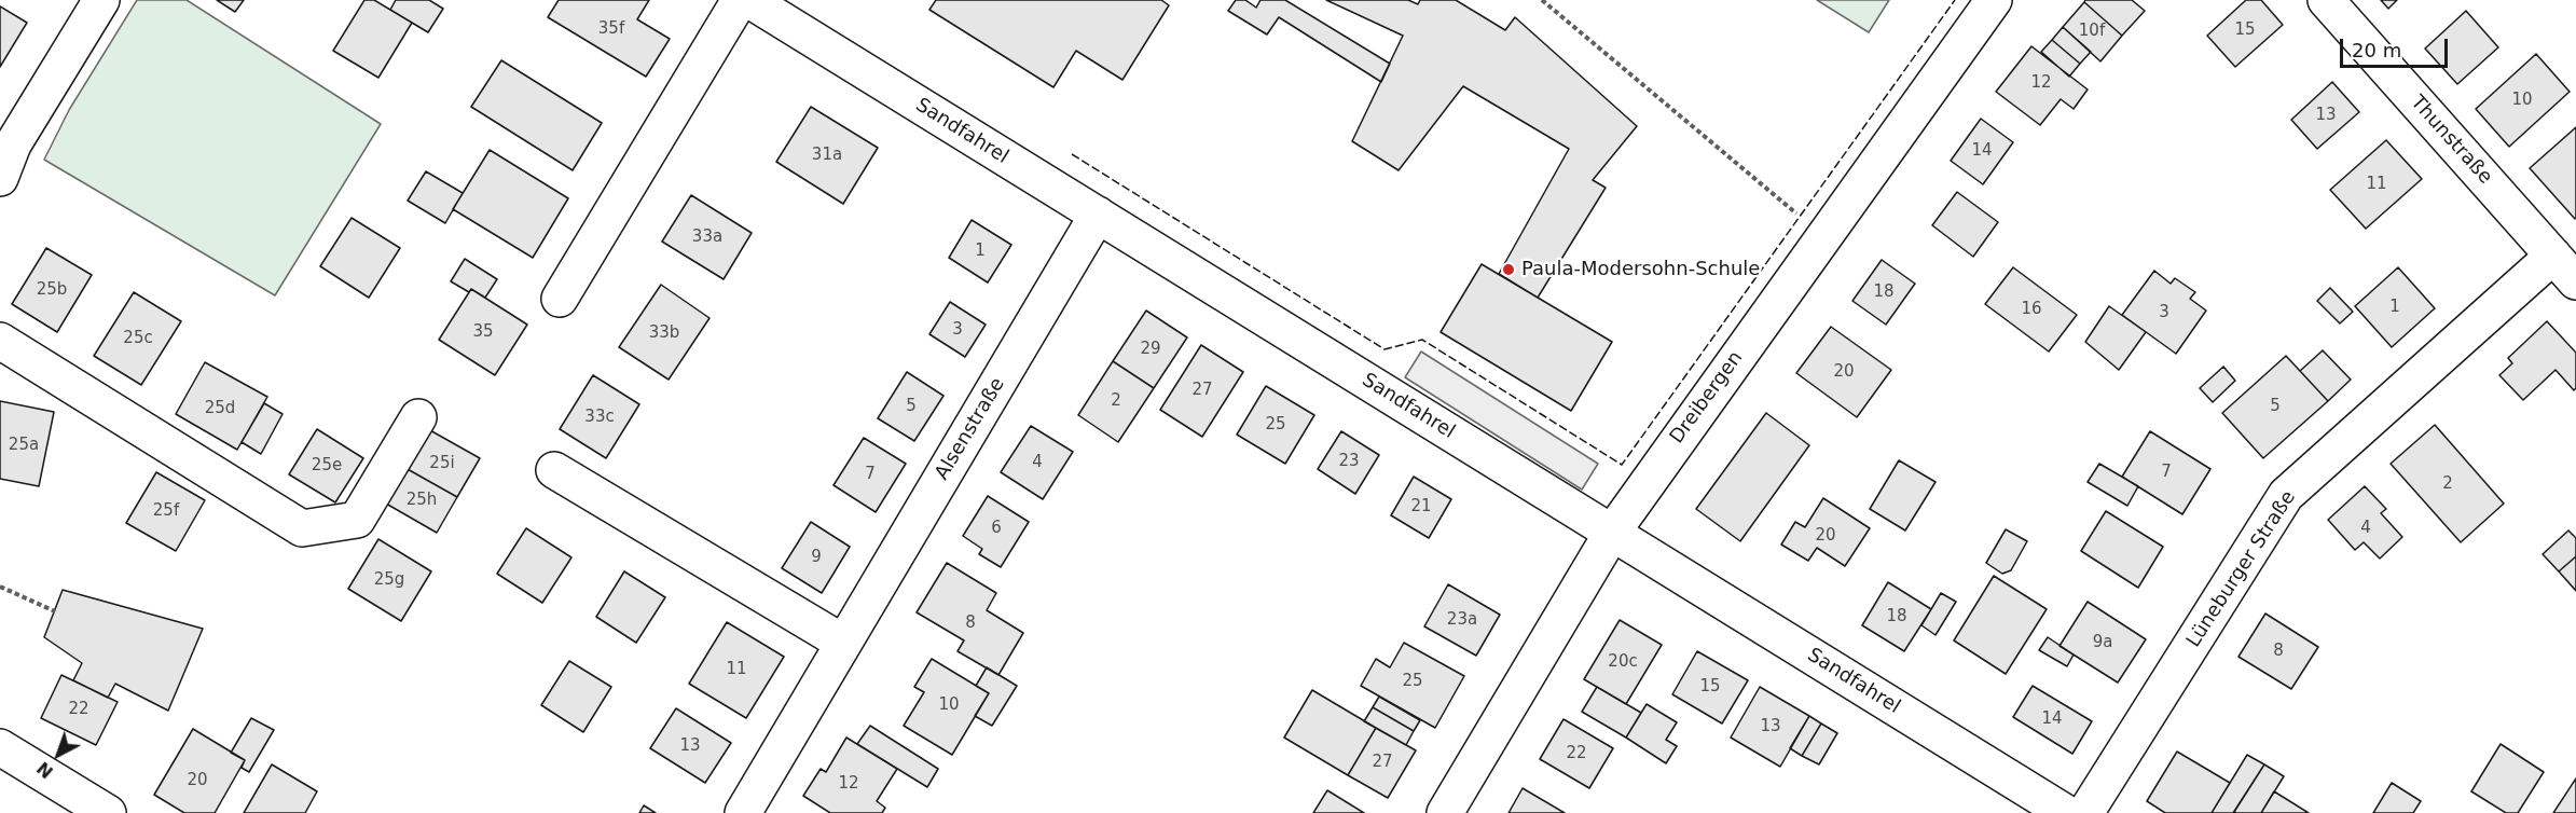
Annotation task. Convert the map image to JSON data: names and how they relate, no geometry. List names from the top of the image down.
{
  "streets": {
    "street": [
      "Sandfahrel",
      "Thunstraße",
      "Dreibergen",
      "Alsenstraße",
      "Lüneburger Straße"
    ]
  },
  "crossings": [
    ["Sandfahrel", "Dreibergen"],
    ["Sandfahrel", "Alsenstraße"],
    ["Thunstraße", "Lüneburger Straße"]
  ],
  "places": ["Paula-Modersohn-Schule"],
  "house_numbers": [
    "35f",
    "15",
    "10f",
    "12",
    "10",
    "13",
    "14",
    "31a",
    "11",
    "33a",
    "1",
    "25b",
    "18",
    "1",
    "16",
    "3",
    "3",
    "35",
    "33b",
    "25c",
    "29",
    "20",
    "27",
    "2",
    "5",
    "5",
    "25d",
    "33c",
    "25",
    "25a",
    "23",
    "4",
    "25i",
    "25e",
    "7",
    "7",
    "2",
    "25h",
    "21",
    "25f",
    "6",
    "4",
    "20",
    "9",
    "25g",
    "18",
    "23a",
    "8",
    "9a",
    "8",
    "20c",
    "11",
    "25",
    "15",
    "10",
    "22",
    "14",
    "13",
    "13",
    "22",
    "27",
    "20",
    "12"
  ],
  "scale_bar": "20 m",
  "north": "bottom left"
}
